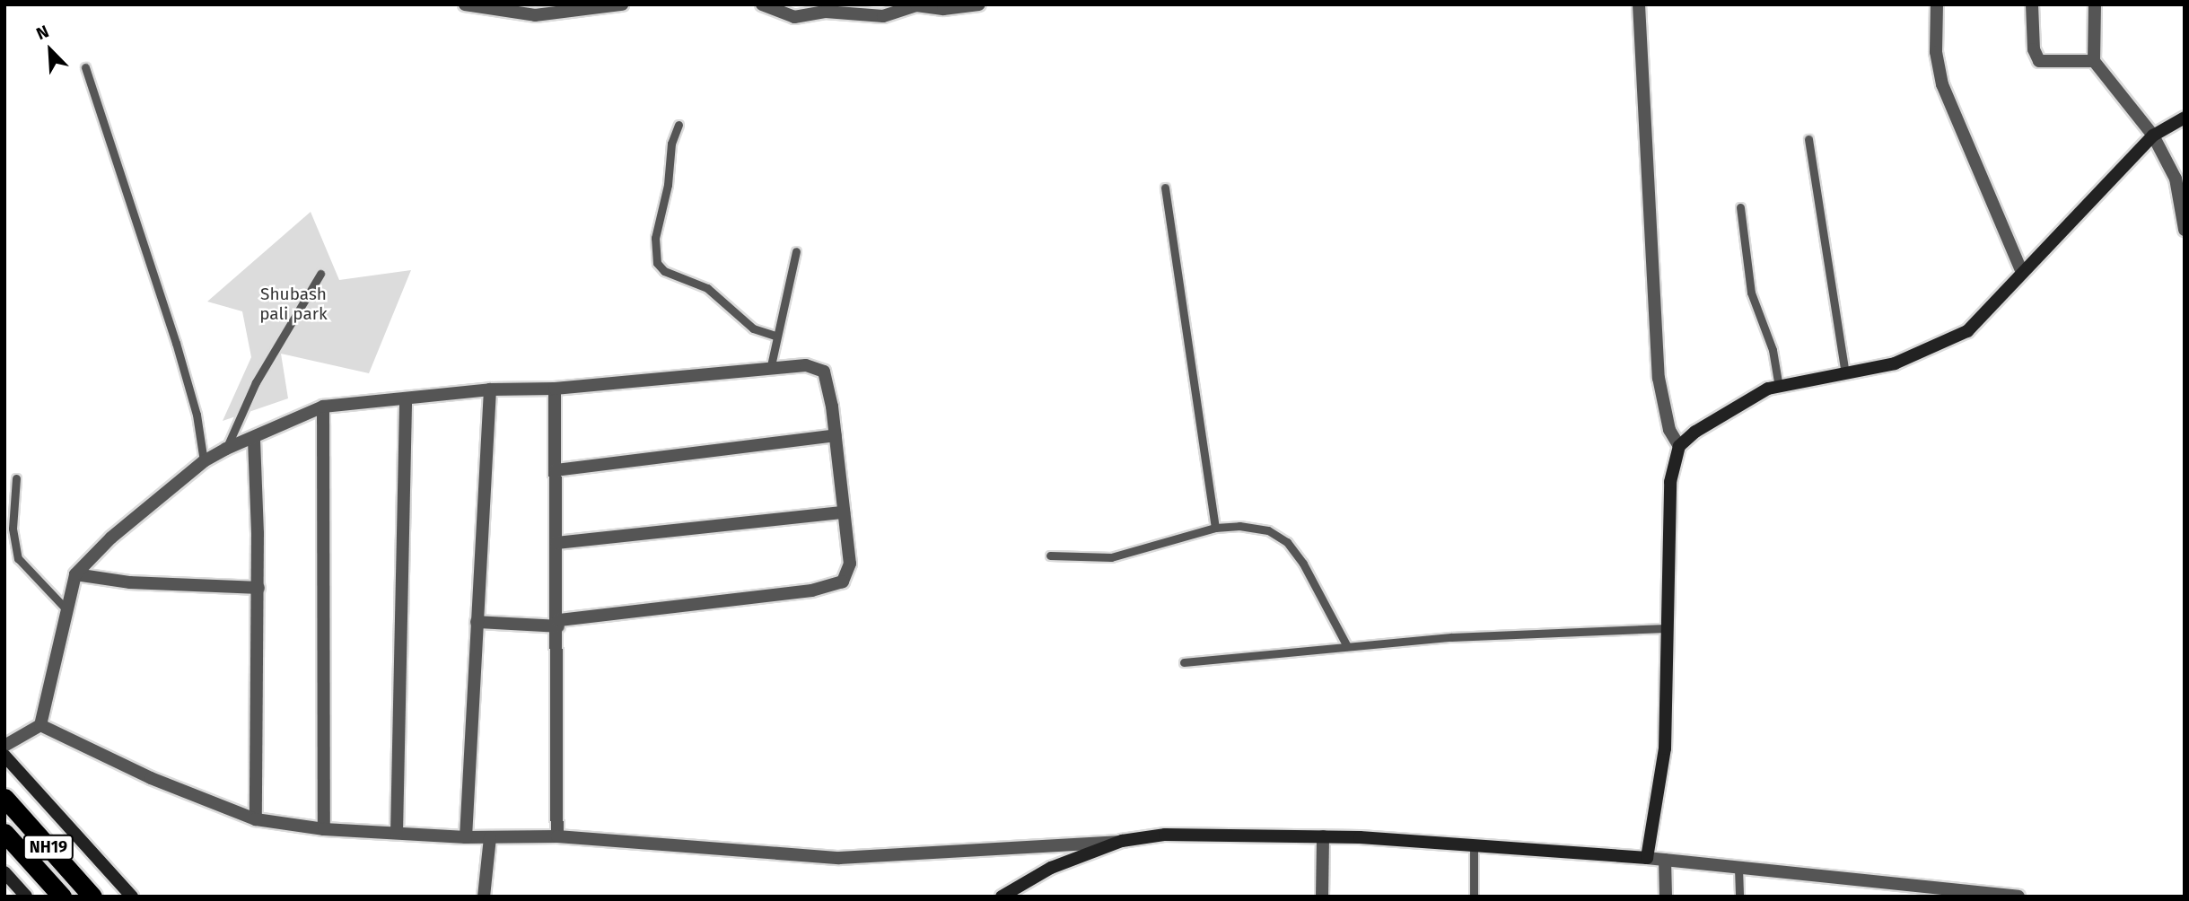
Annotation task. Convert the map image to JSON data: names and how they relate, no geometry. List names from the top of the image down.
{
  "streets": {
    "highway": ["NH19"]
  },
  "parks": ["Shubash pali park"],
  "north": "top left"
}
